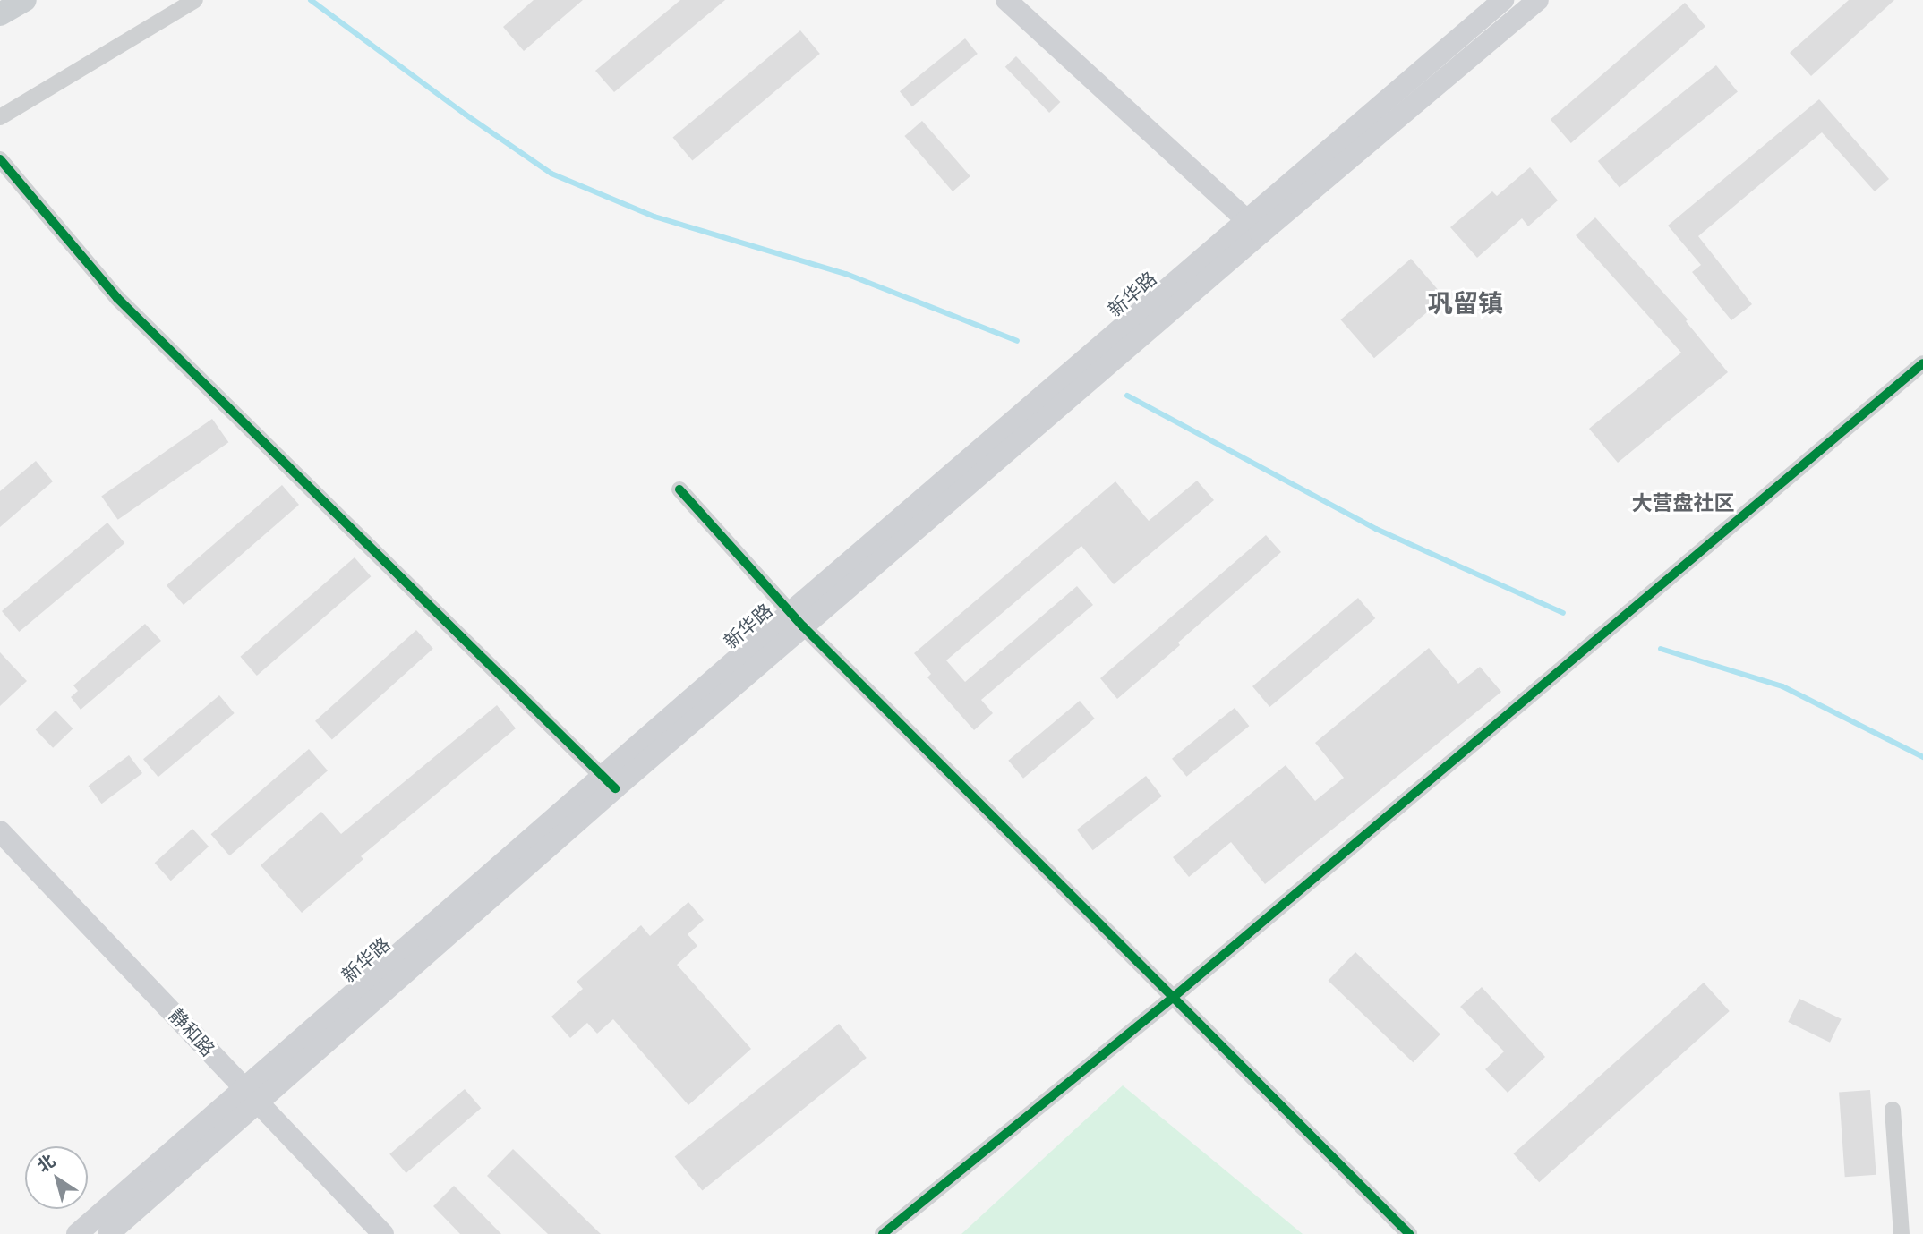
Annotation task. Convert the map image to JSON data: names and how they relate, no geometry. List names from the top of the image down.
{
  "streets": {
    "main road": ["新华路", "静和路"]
  },
  "crossings": [
    ["新华路", "静和路"]
  ],
  "districts": ["巩留镇", "大营盘社区"],
  "north": "top left"
}
